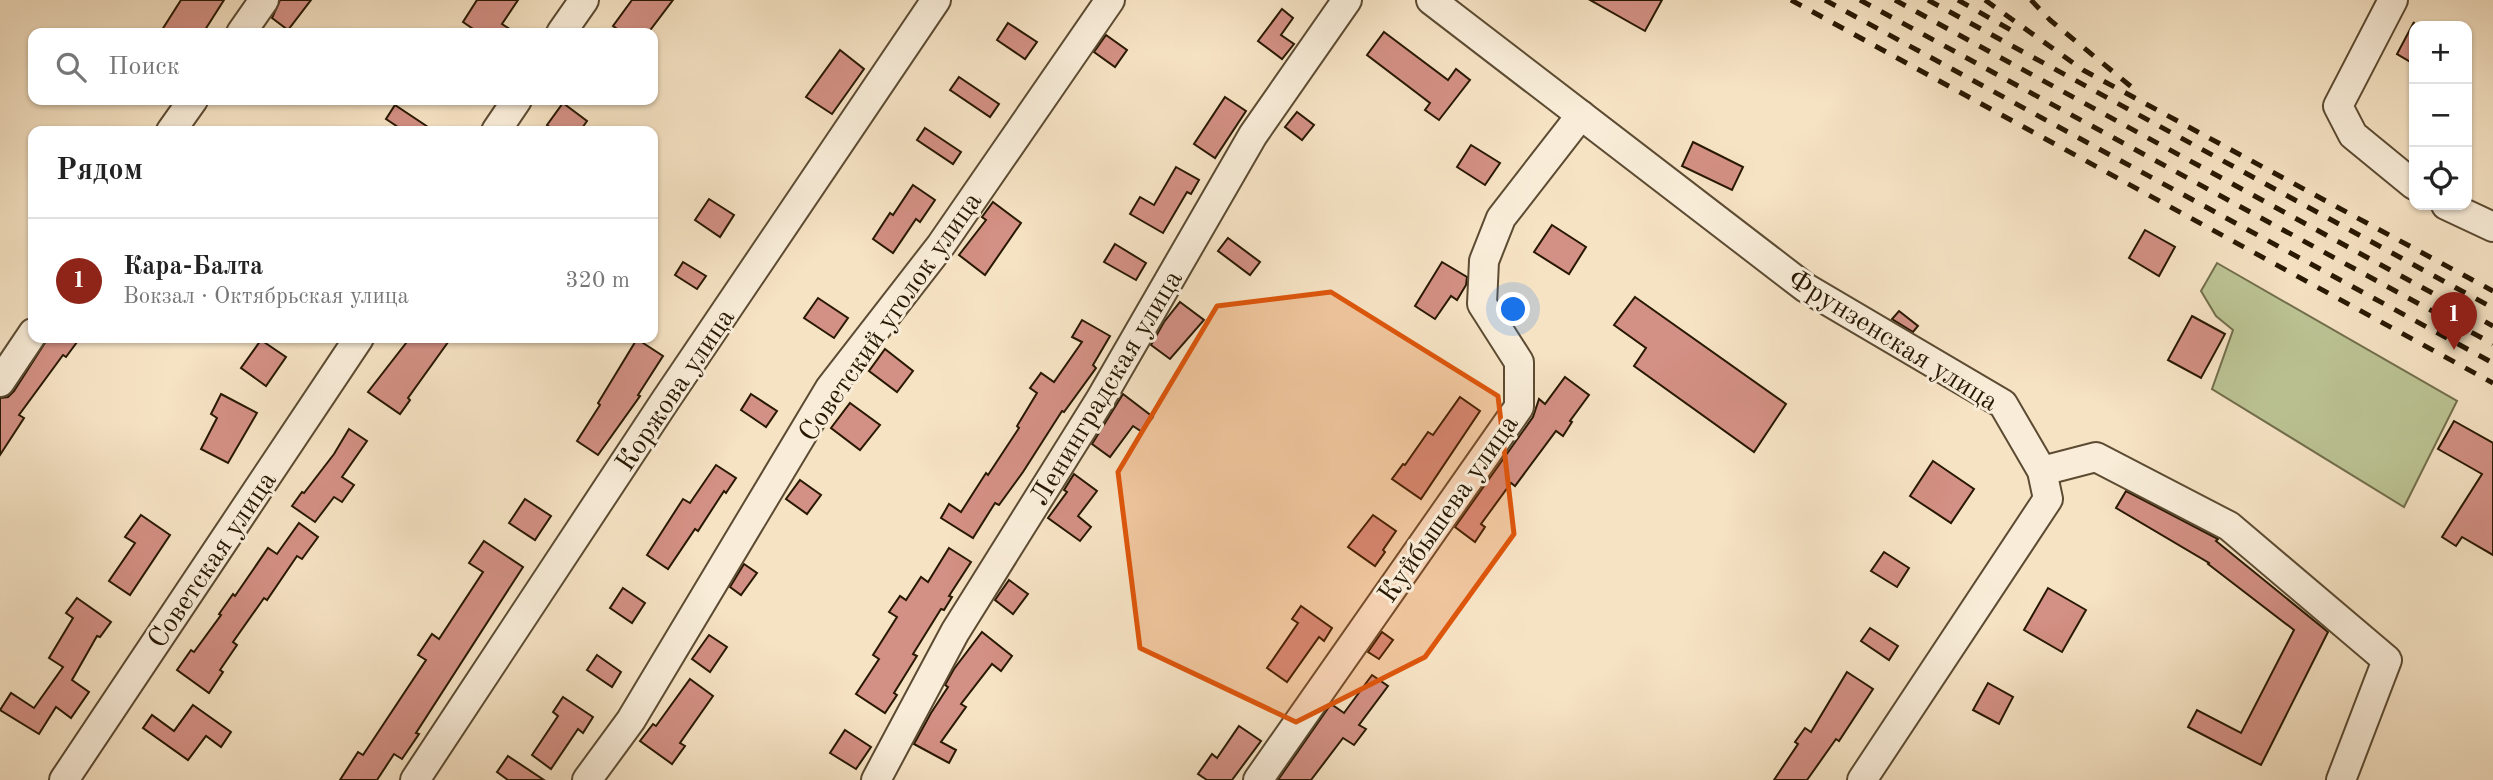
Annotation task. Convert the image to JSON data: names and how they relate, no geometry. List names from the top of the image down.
{
  "streets": {
    "street": [
      "Советский уголок улица",
      "Фрунзенская улица",
      "Ленинградская улица",
      "Коржова улица",
      "Куйбышева улица",
      "Советская улица"
    ]
  },
  "crossings": [
    ["Фрунзенская улица", "Куйбышева улица"]
  ],
  "page": {
    "map_buttons": ["+", "−"],
    "search": "Поиск",
    "heading": "Рядом",
    "list": [
      {
        "mark": "1",
        "name": "Кара-Балта",
        "note": "Вокзал · Октябрьская улица",
        "value": "320 m"
      }
    ],
    "pins": "1"
  }
}
